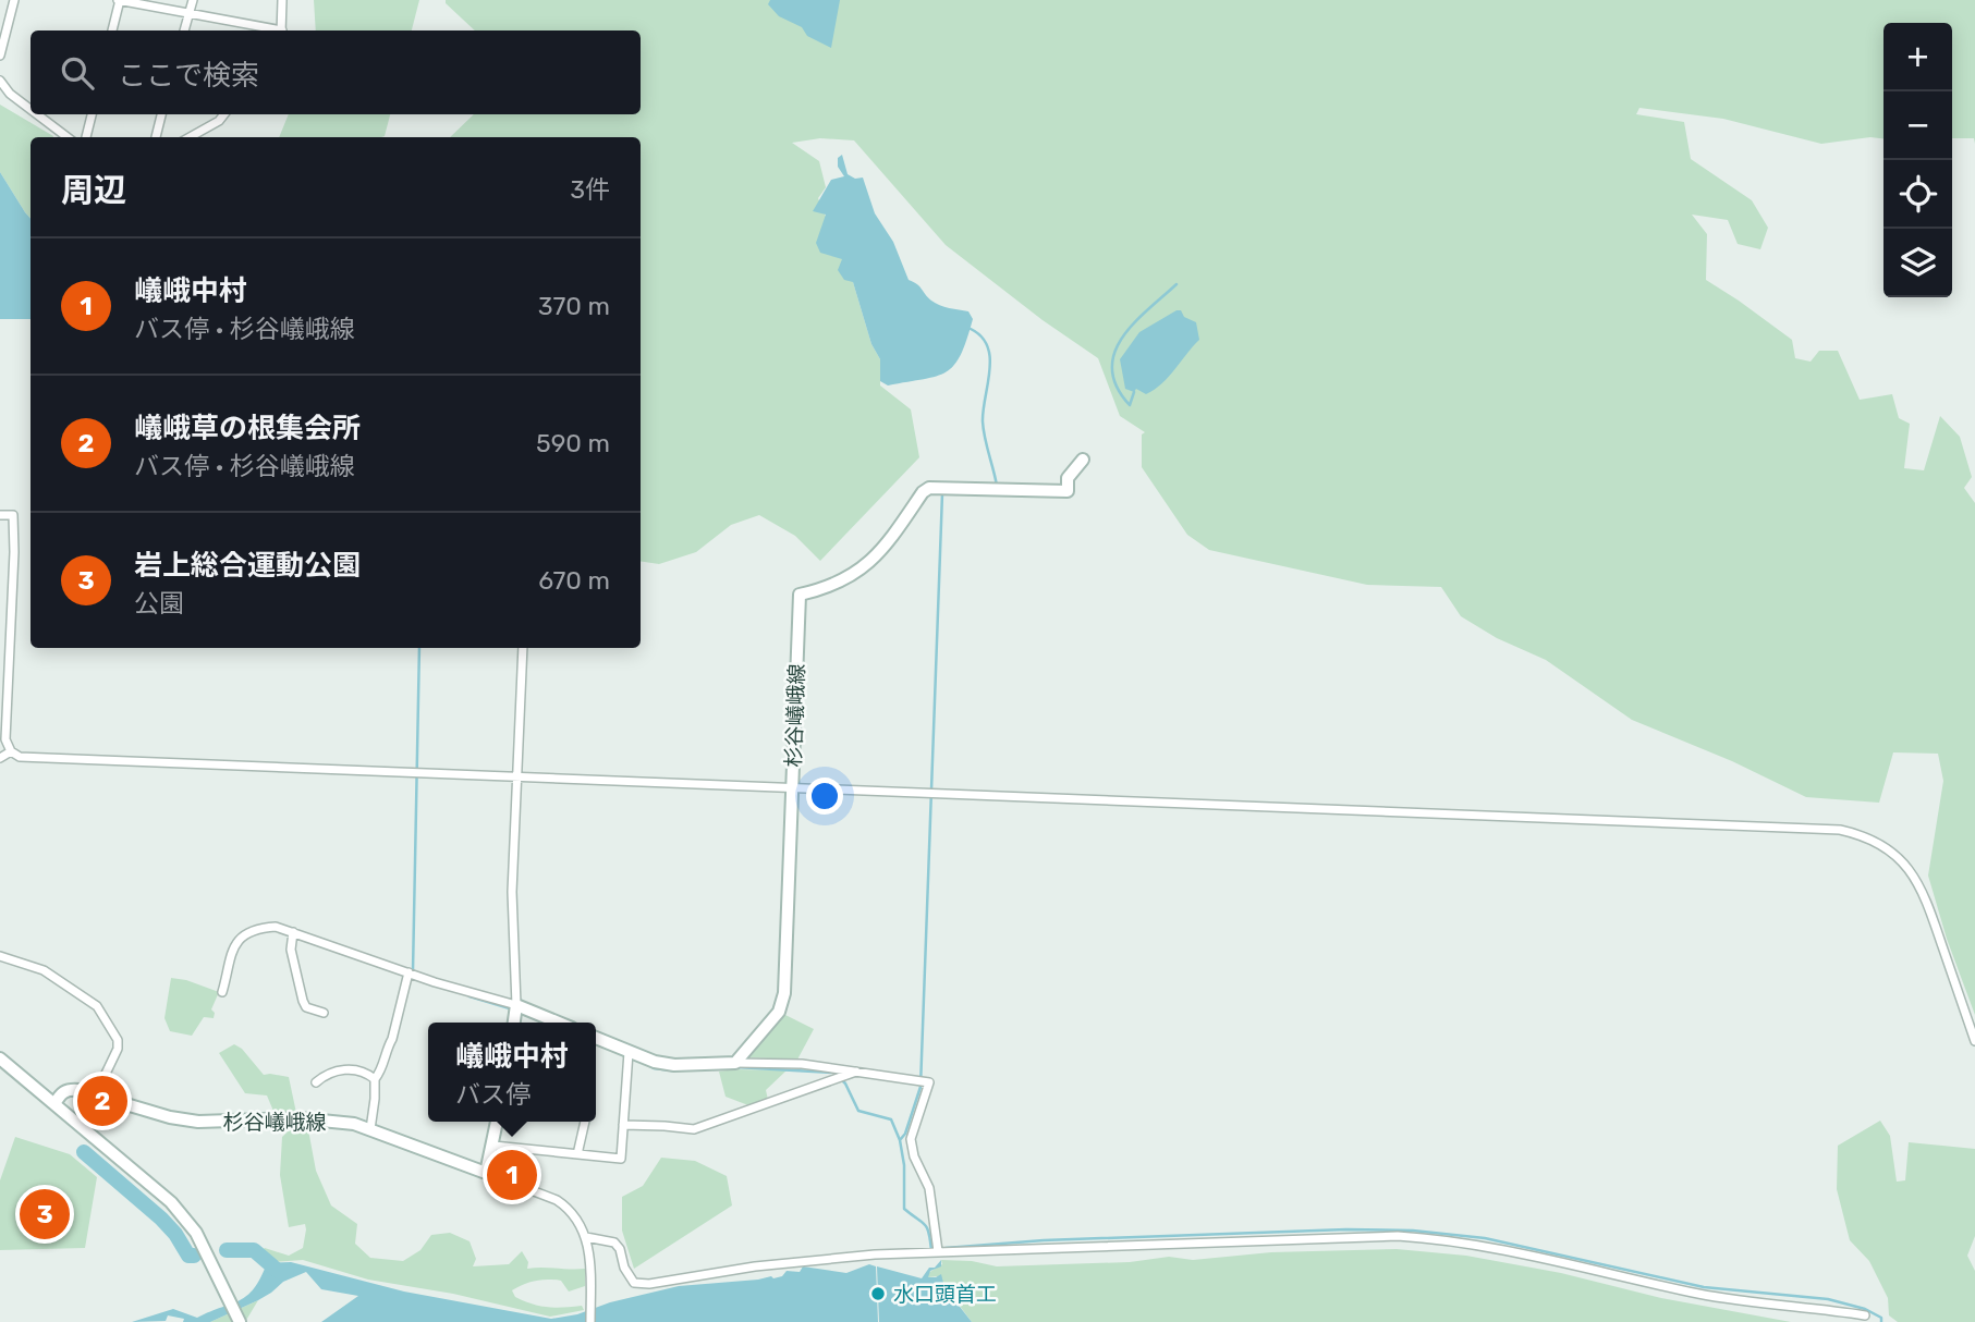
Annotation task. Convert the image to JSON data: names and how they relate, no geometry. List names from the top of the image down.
{
  "streets": {
    "main road": ["杉谷嶬峨線"]
  },
  "places": ["水口頭首工"],
  "page": {
    "map_buttons": ["+", "−"],
    "search": "ここで検索",
    "heading": ["周辺", "3件"],
    "list": [
      {
        "mark": "1",
        "name": "嶬峨中村",
        "note": "バス停 · 杉谷嶬峨線",
        "value": "370 m"
      },
      {
        "mark": "2",
        "name": "嶬峨草の根集会所",
        "note": "バス停 · 杉谷嶬峨線",
        "value": "590 m"
      },
      {
        "mark": "3",
        "name": "岩上総合運動公園",
        "note": "公園",
        "value": "670 m"
      }
    ],
    "popup": ["嶬峨中村", "バス停"],
    "pins": ["2", "1", "3"]
  }
}
